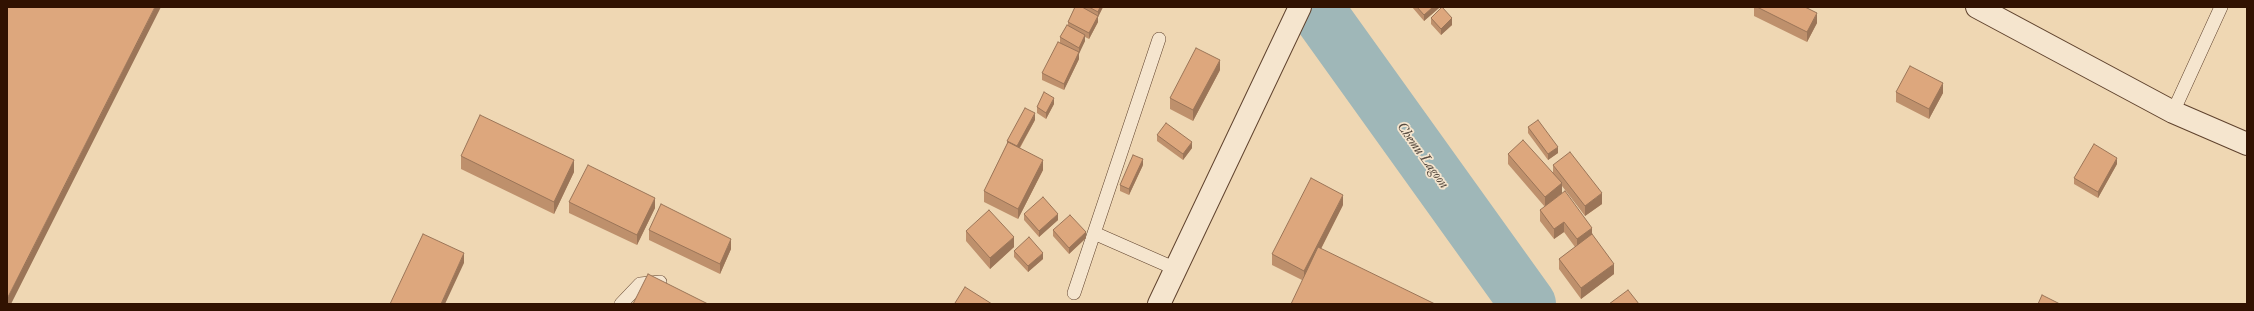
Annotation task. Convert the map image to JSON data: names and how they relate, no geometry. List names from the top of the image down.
{
  "water": ["Chemu Lagoon"]
}
